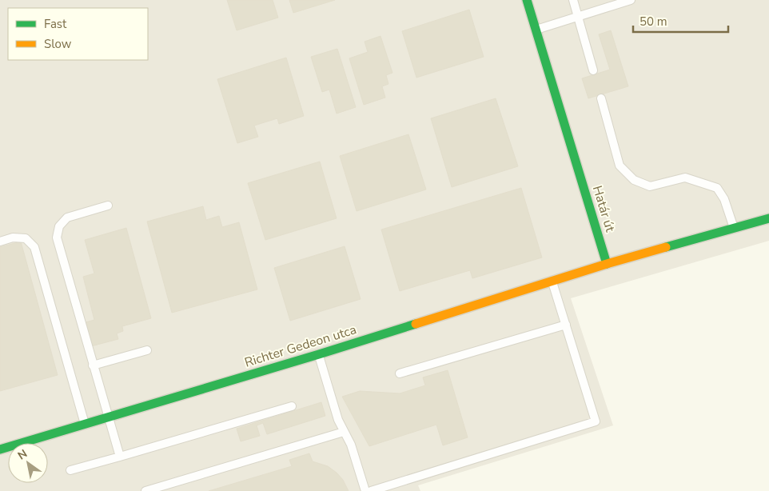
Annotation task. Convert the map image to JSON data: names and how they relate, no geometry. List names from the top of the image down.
{
  "streets": {
    "street": ["Határ út", "Richter Gedeon utca"]
  },
  "crossings": [
    ["Határ út", "Richter Gedeon utca"]
  ],
  "legend": ["Fast", "Slow"],
  "scale_bar": "50 m",
  "north": "top left"
}
